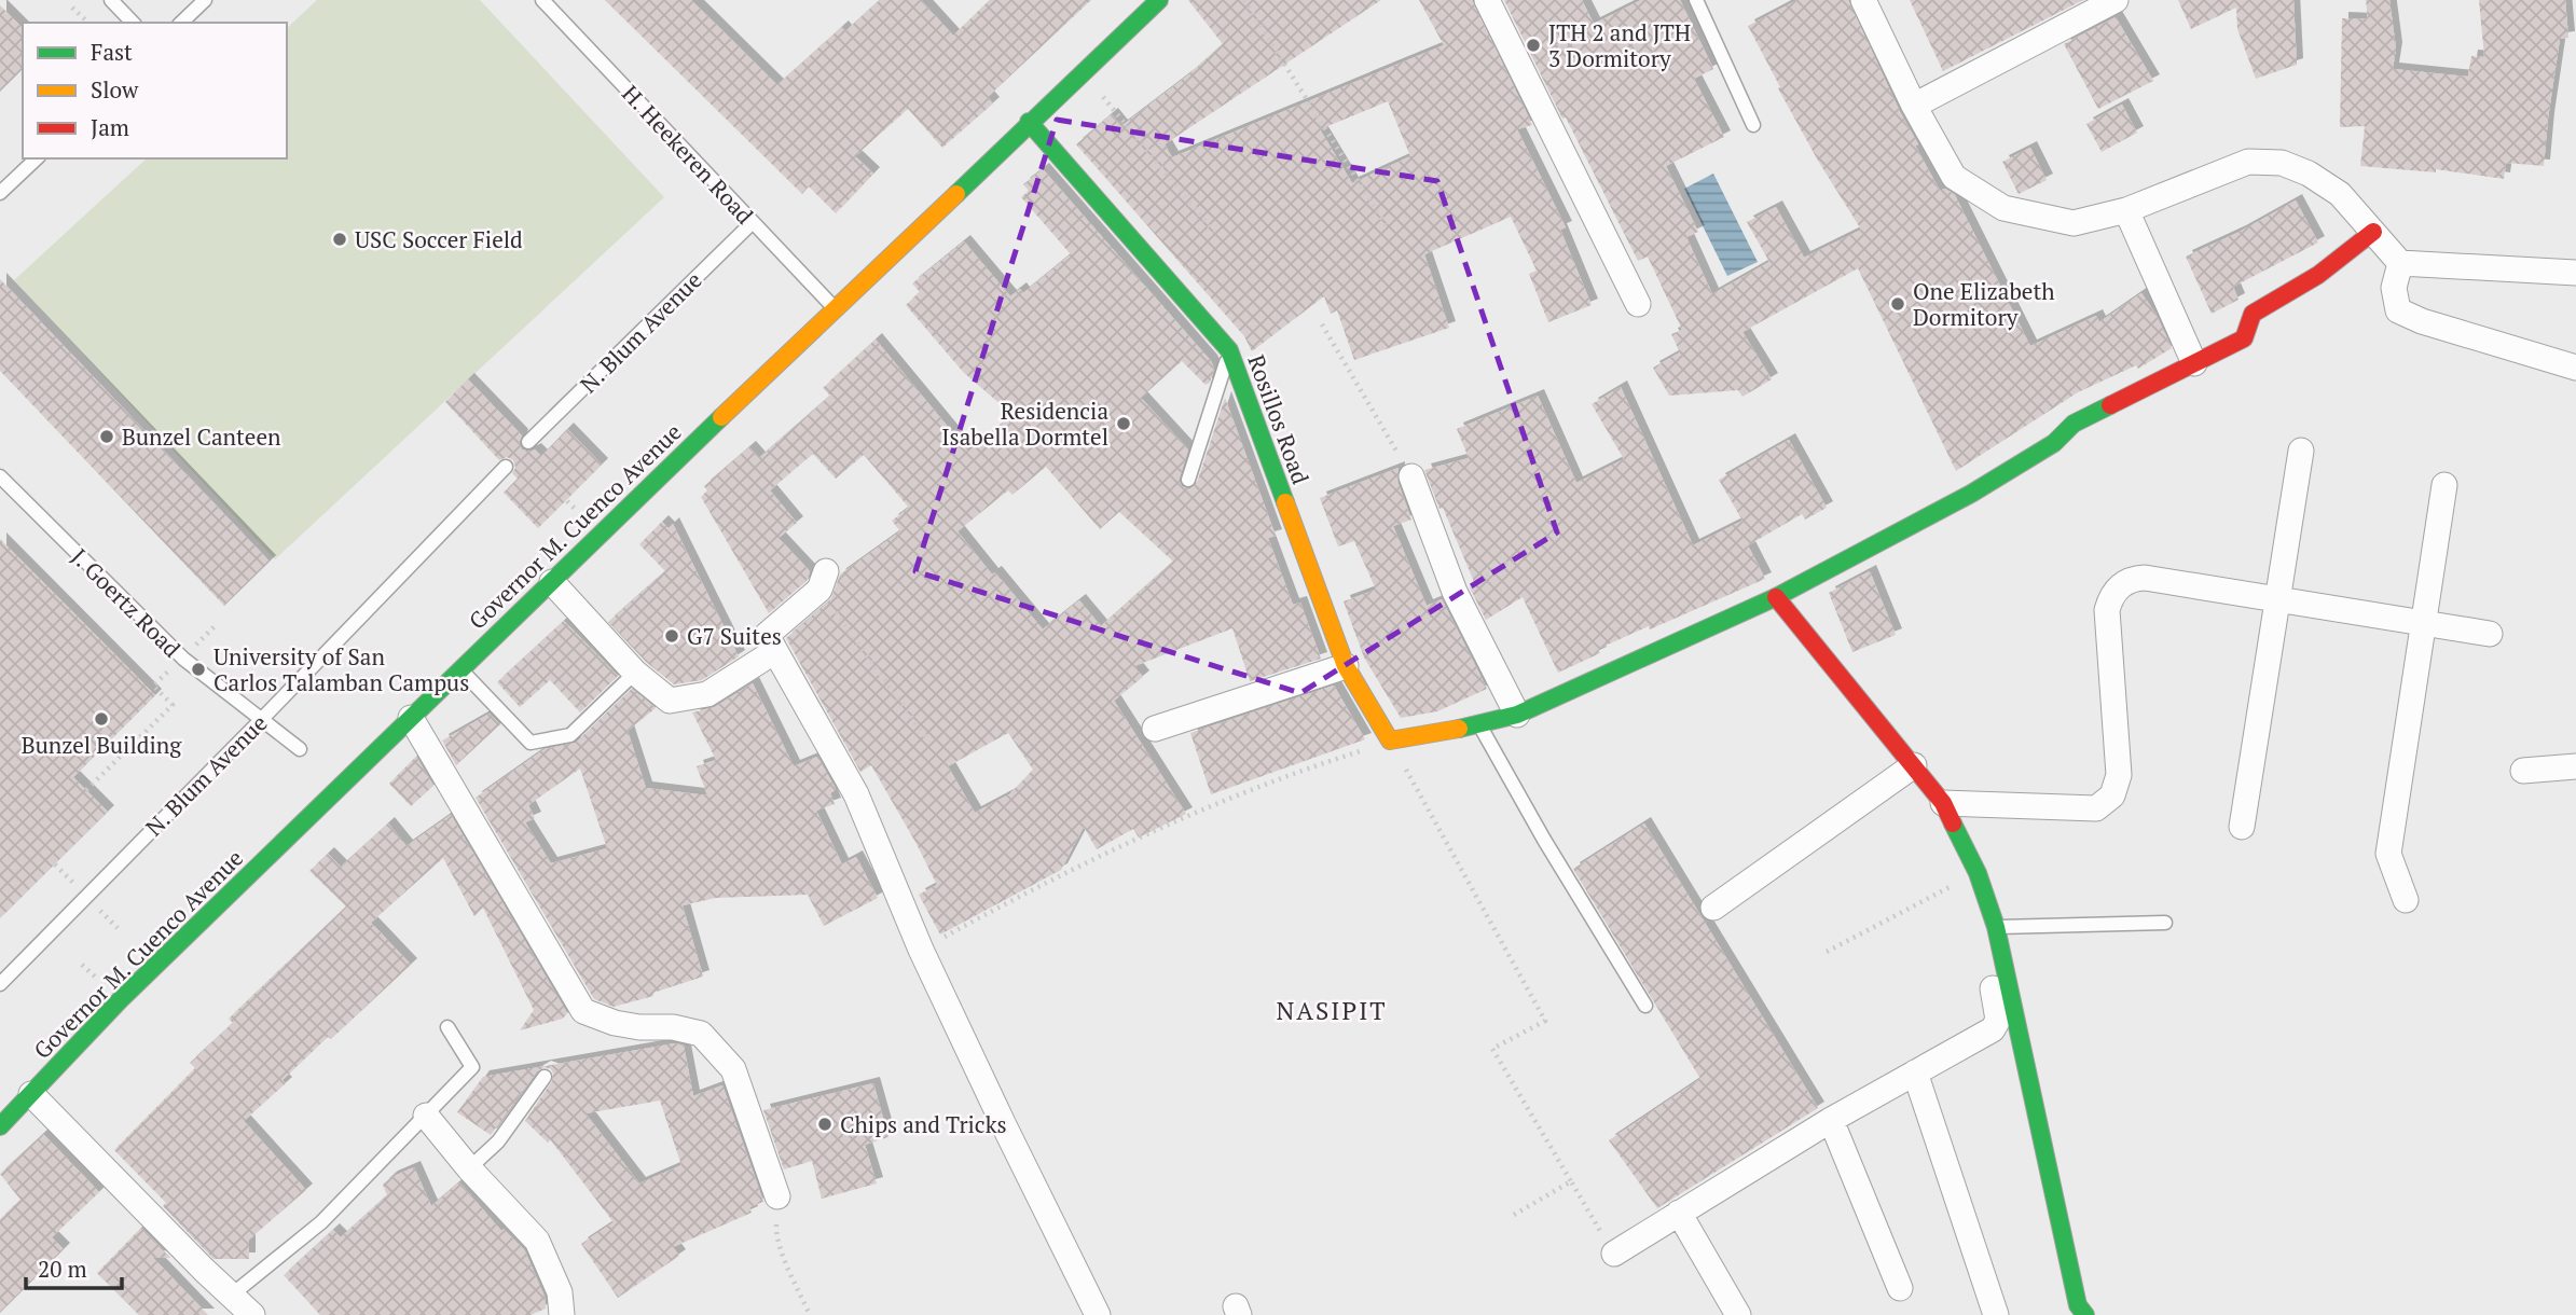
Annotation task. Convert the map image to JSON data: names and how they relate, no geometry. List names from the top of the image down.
{
  "streets": {
    "street": ["Rosillos Road", "Governor M. Cuenco Avenue"],
    "lane": ["H. Heekeren Road", "N. Blum Avenue", "J. Goertz Road"]
  },
  "crossings": [
    ["H. Heekeren Road", "N. Blum Avenue"],
    ["H. Heekeren Road", "Governor M. Cuenco Avenue"],
    ["N. Blum Avenue", "J. Goertz Road"],
    ["Rosillos Road", "Governor M. Cuenco Avenue"]
  ],
  "districts": ["NASIPIT"],
  "places": [
    "JTH 2 and JTH 3 Dormitory",
    "USC Soccer Field",
    "One Elizabeth Dormitory",
    "Residencia Isabella Dormtel",
    "Bunzel Canteen",
    "G7 Suites",
    "University of San Carlos Talamban Campus",
    "Bunzel Building",
    "Chips and Tricks"
  ],
  "legend": ["Fast", "Slow", "Jam"],
  "scale_bar": "20 m"
}
